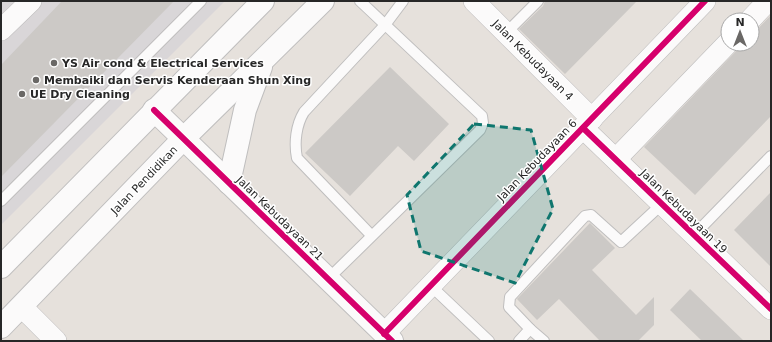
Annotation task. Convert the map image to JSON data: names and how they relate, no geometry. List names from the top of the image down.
{
  "streets": {
    "main road": ["Jalan Pendidikan", "Jalan Kebudayaan 21"],
    "street": ["Jalan Kebudayaan 4", "Jalan Kebudayaan 6", "Jalan Kebudayaan 19"]
  },
  "crossings": [
    ["Jalan Kebudayaan 4", "Jalan Kebudayaan 6"],
    ["Jalan Kebudayaan 4", "Jalan Kebudayaan 19"],
    ["Jalan Kebudayaan 6", "Jalan Kebudayaan 19"],
    ["Jalan Kebudayaan 6", "Jalan Kebudayaan 21"],
    ["Jalan Pendidikan", "Jalan Kebudayaan 21"]
  ],
  "places": ["YS Air cond & Electrical Services", "Membaiki dan Servis Kenderaan Shun Xing", "UE Dry Cleaning"],
  "north": "top"
}
